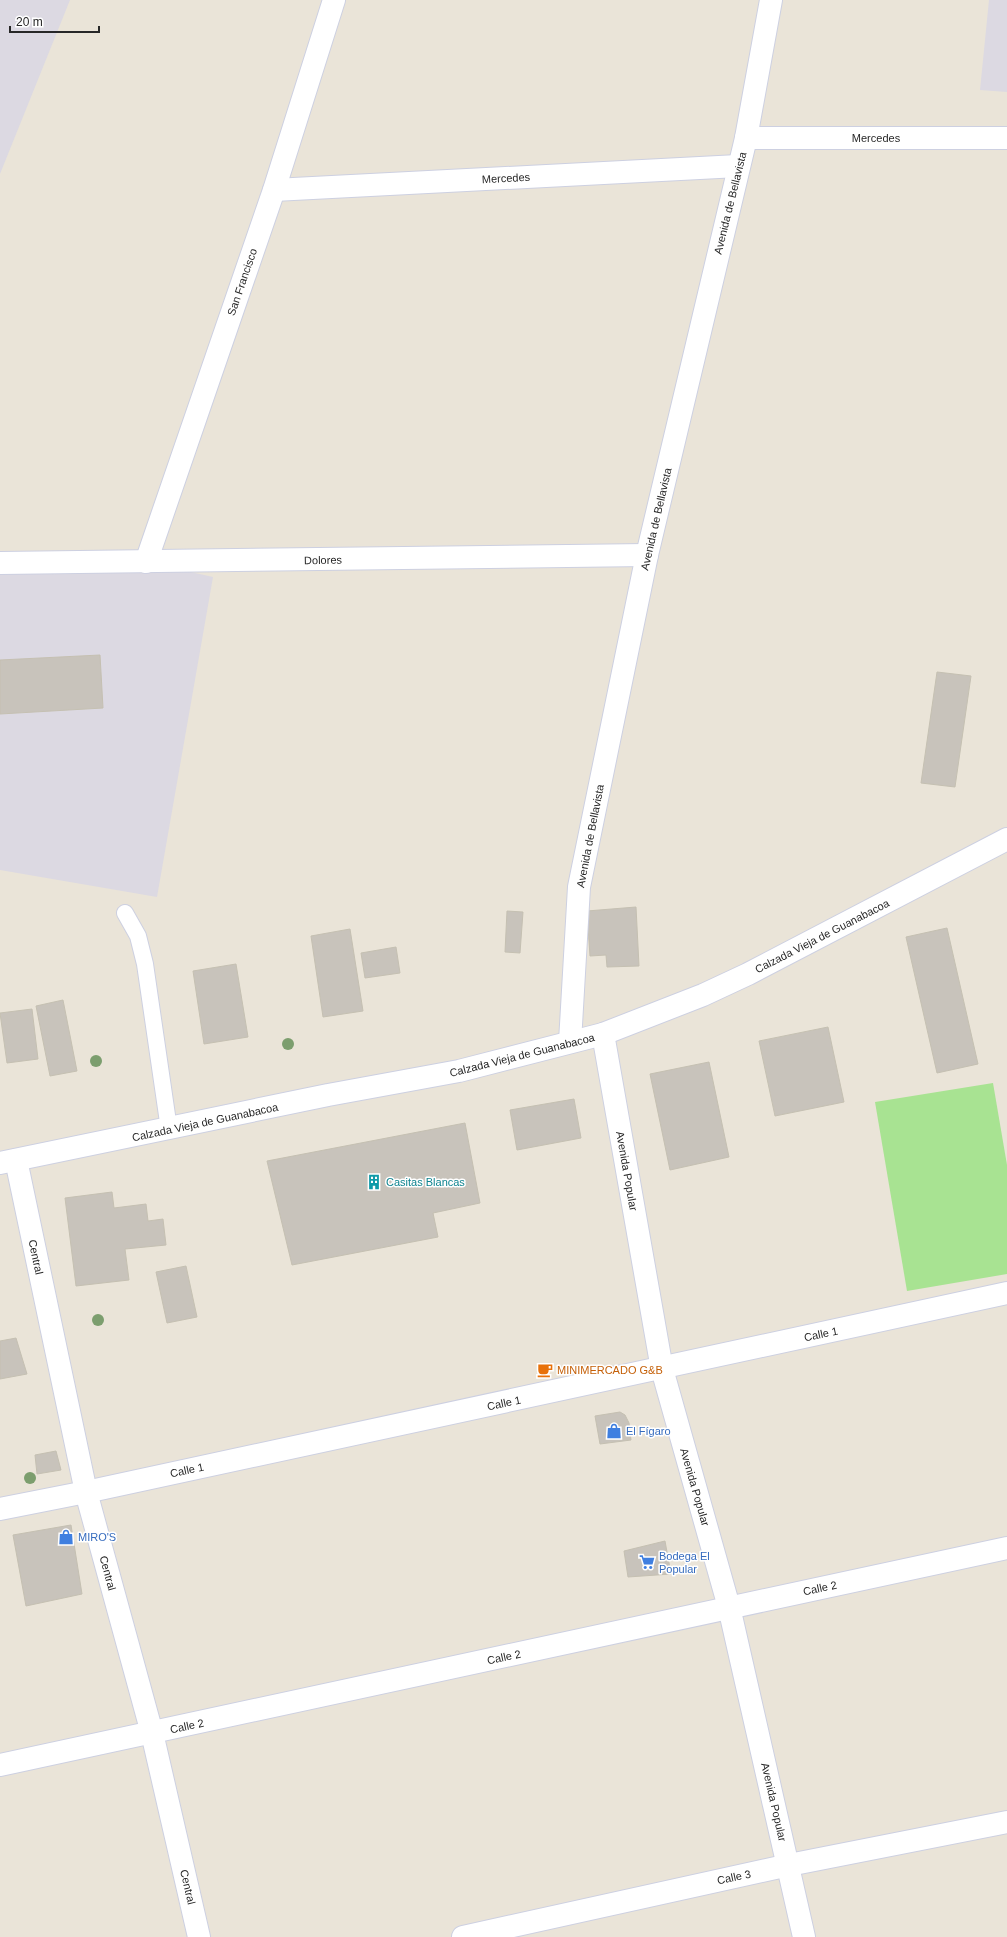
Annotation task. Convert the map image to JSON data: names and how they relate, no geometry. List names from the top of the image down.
{
  "streets": {
    "street": [
      "Mercedes",
      "Avenida de Bellavista",
      "San Francisco",
      "Dolores",
      "Calzada Vieja de Guanabacoa",
      "Avenida Popular",
      "Central",
      "Calle 1",
      "Calle 2",
      "Calle 3"
    ]
  },
  "crossings": [
    ["Mercedes", "Avenida de Bellavista"],
    ["Mercedes", "San Francisco"],
    ["Avenida de Bellavista", "Dolores"],
    ["Avenida de Bellavista", "Calzada Vieja de Guanabacoa"],
    ["San Francisco", "Dolores"],
    ["Calzada Vieja de Guanabacoa", "Avenida Popular"],
    ["Calzada Vieja de Guanabacoa", "Central"],
    ["Avenida Popular", "Calle 1"],
    ["Avenida Popular", "Calle 2"],
    ["Avenida Popular", "Calle 3"],
    ["Central", "Calle 1"],
    ["Central", "Calle 2"]
  ],
  "places": {
    "building": ["Casitas Blancas"],
    "cafe": ["MINIMERCADO G&B"],
    "shop": ["El Fígaro", "MIRO'S"],
    "supermarket": ["Bodega El Popular"]
  },
  "scale_bar": "20 m"
}
